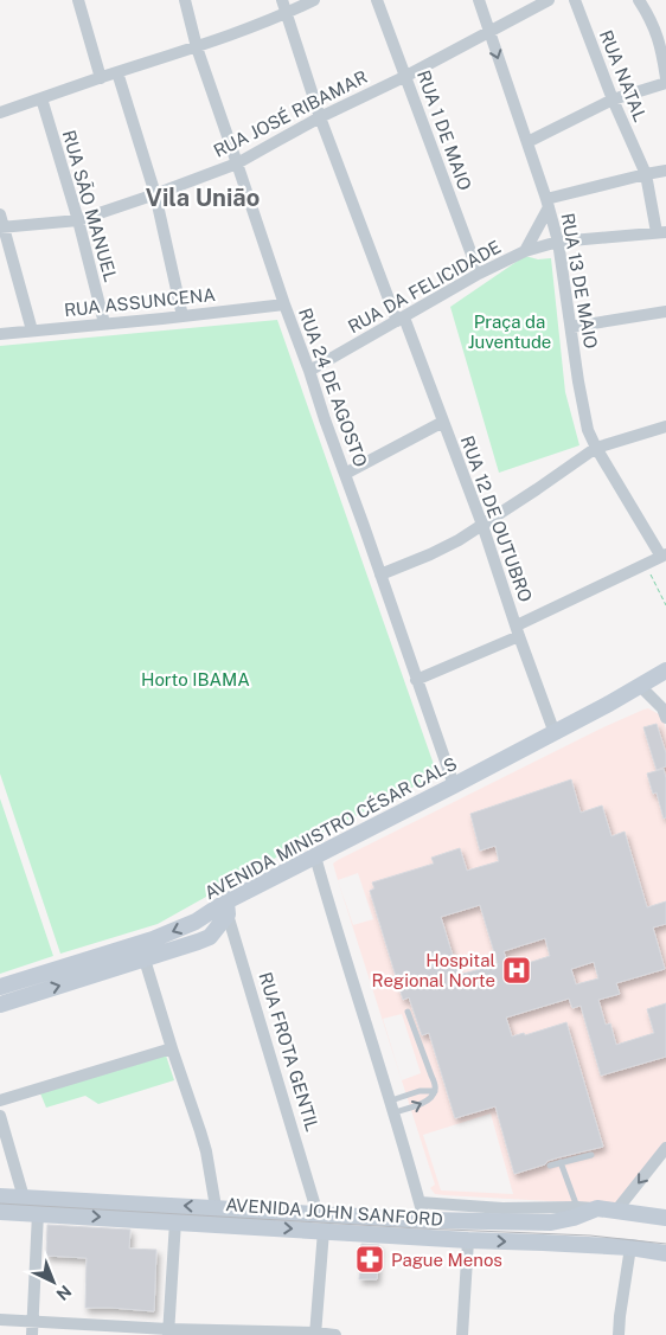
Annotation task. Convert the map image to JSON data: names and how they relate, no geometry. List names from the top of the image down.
{
  "streets": {
    "main road": ["AVENIDA MINISTRO CÉSAR CALS", "AVENIDA JOHN SANFORD"],
    "street": [
      "RUA NATAL",
      "RUA JOSÉ RIBAMAR",
      "RUA 1 DE MAIO",
      "RUA SÃO MANUEL",
      "RUA 13 DE MAIO",
      "RUA DA FELICIDADE",
      "RUA ASSUNCENA",
      "RUA 24 DE AGOSTO",
      "RUA 12 DE OUTUBRO",
      "RUA FROTA GENTIL"
    ]
  },
  "crossings": [
    ["RUA NATAL", "RUA DA FELICIDADE"],
    ["RUA JOSÉ RIBAMAR", "RUA 1 DE MAIO"],
    ["RUA JOSÉ RIBAMAR", "RUA SÃO MANUEL"],
    ["RUA JOSÉ RIBAMAR", "RUA 13 DE MAIO"],
    ["RUA JOSÉ RIBAMAR", "RUA 24 DE AGOSTO"],
    ["RUA JOSÉ RIBAMAR", "RUA 12 DE OUTUBRO"],
    ["RUA 1 DE MAIO", "RUA DA FELICIDADE"],
    ["RUA SÃO MANUEL", "RUA ASSUNCENA"],
    ["RUA 13 DE MAIO", "RUA DA FELICIDADE"],
    ["RUA DA FELICIDADE", "RUA 24 DE AGOSTO"],
    ["RUA DA FELICIDADE", "RUA 12 DE OUTUBRO"],
    ["RUA ASSUNCENA", "RUA 24 DE AGOSTO"],
    ["RUA 24 DE AGOSTO", "AVENIDA MINISTRO CÉSAR CALS"],
    ["RUA 12 DE OUTUBRO", "AVENIDA MINISTRO CÉSAR CALS"],
    ["AVENIDA MINISTRO CÉSAR CALS", "RUA FROTA GENTIL"],
    ["RUA FROTA GENTIL", "AVENIDA JOHN SANFORD"]
  ],
  "districts": ["Vila União"],
  "parks": ["Praça da Juventude", "Horto IBAMA"],
  "places": {
    "hospital": ["Hospital Regional Norte"],
    "pharmacy": ["Pague Menos"]
  },
  "north": "bottom right"
}
